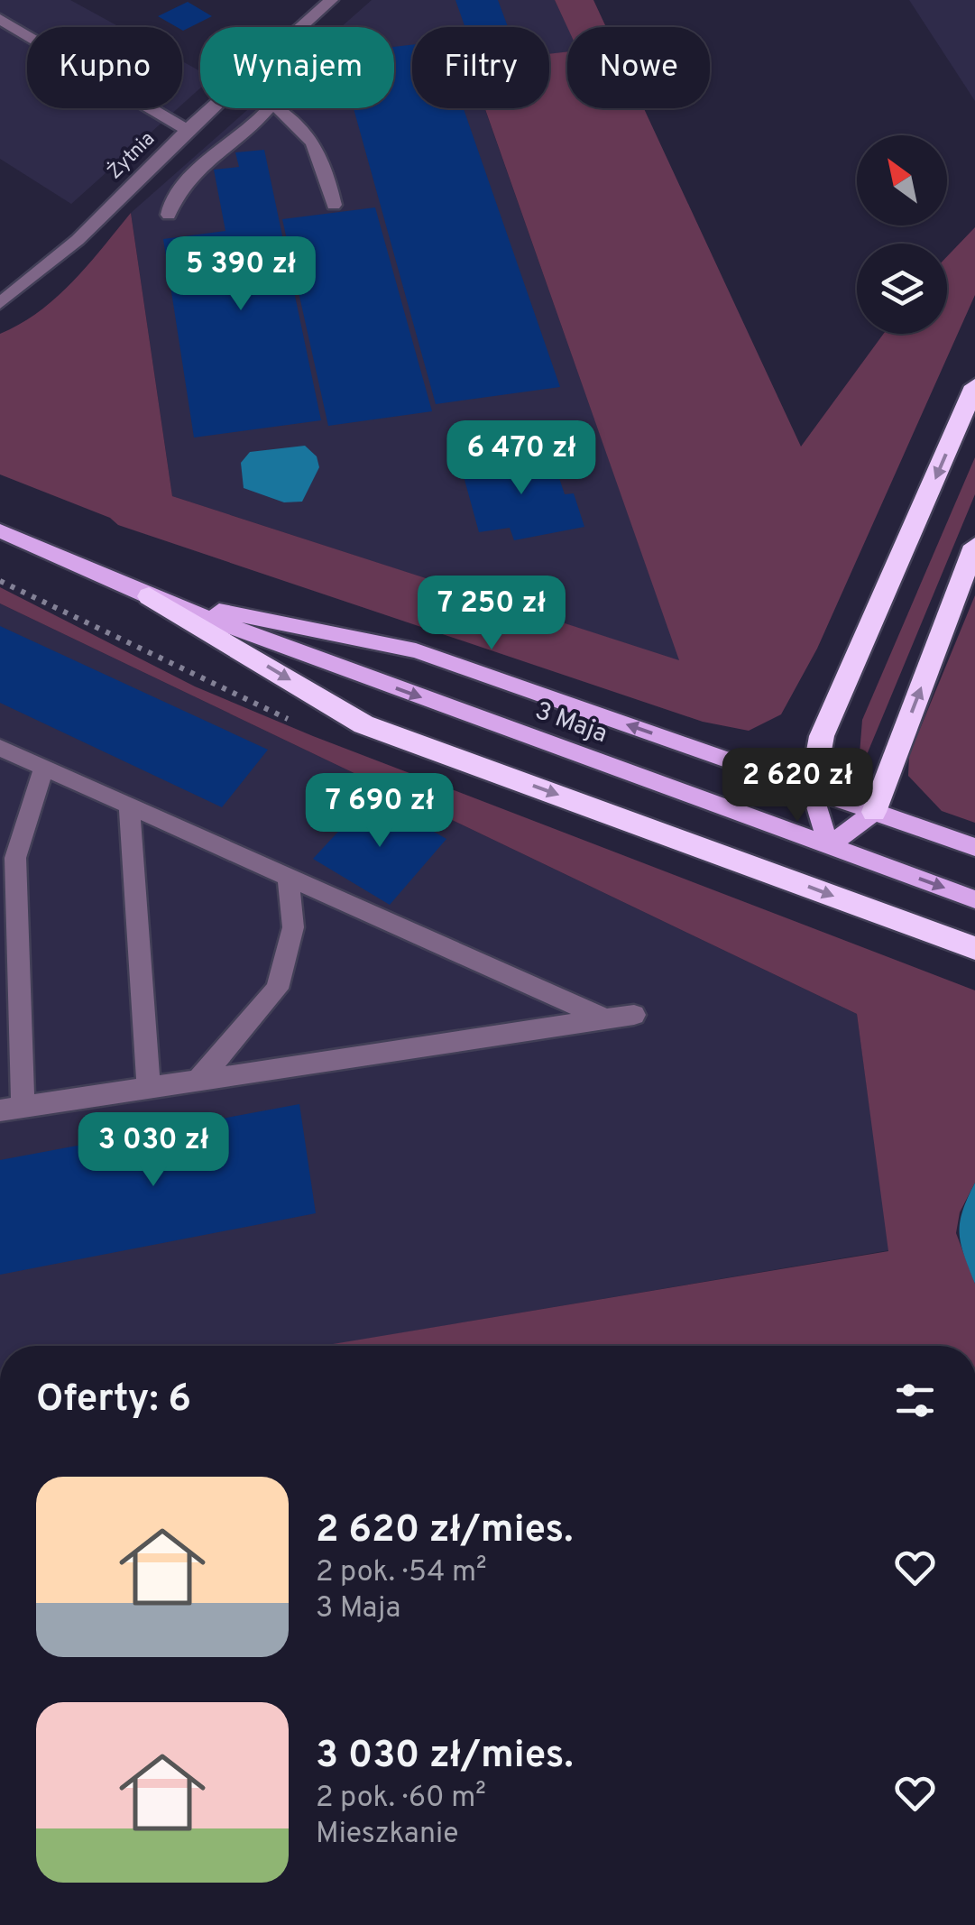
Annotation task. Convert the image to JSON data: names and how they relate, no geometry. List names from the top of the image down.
{
  "streets": {
    "main road": ["3 Maja"],
    "street": ["Żytnia"]
  },
  "north": "top left",
  "page": {
    "chip": [
      "Kupno",
      "Wynajem",
      "Filtry",
      "Nowe"
    ],
    "price": [
      "5 390 zł",
      "6 470 zł",
      "7 250 zł",
      "2 620 zł",
      "7 690 zł",
      "3 030 zł"
    ],
    "heading": "Oferty: 6",
    "list": [
      {
        "name": "2 620 zł/mies.",
        "note": "2 pok. · 54 m² · 3 Maja"
      },
      {
        "name": "3 030 zł/mies.",
        "note": "2 pok. · 60 m² · Mieszkanie"
      }
    ]
  }
}
